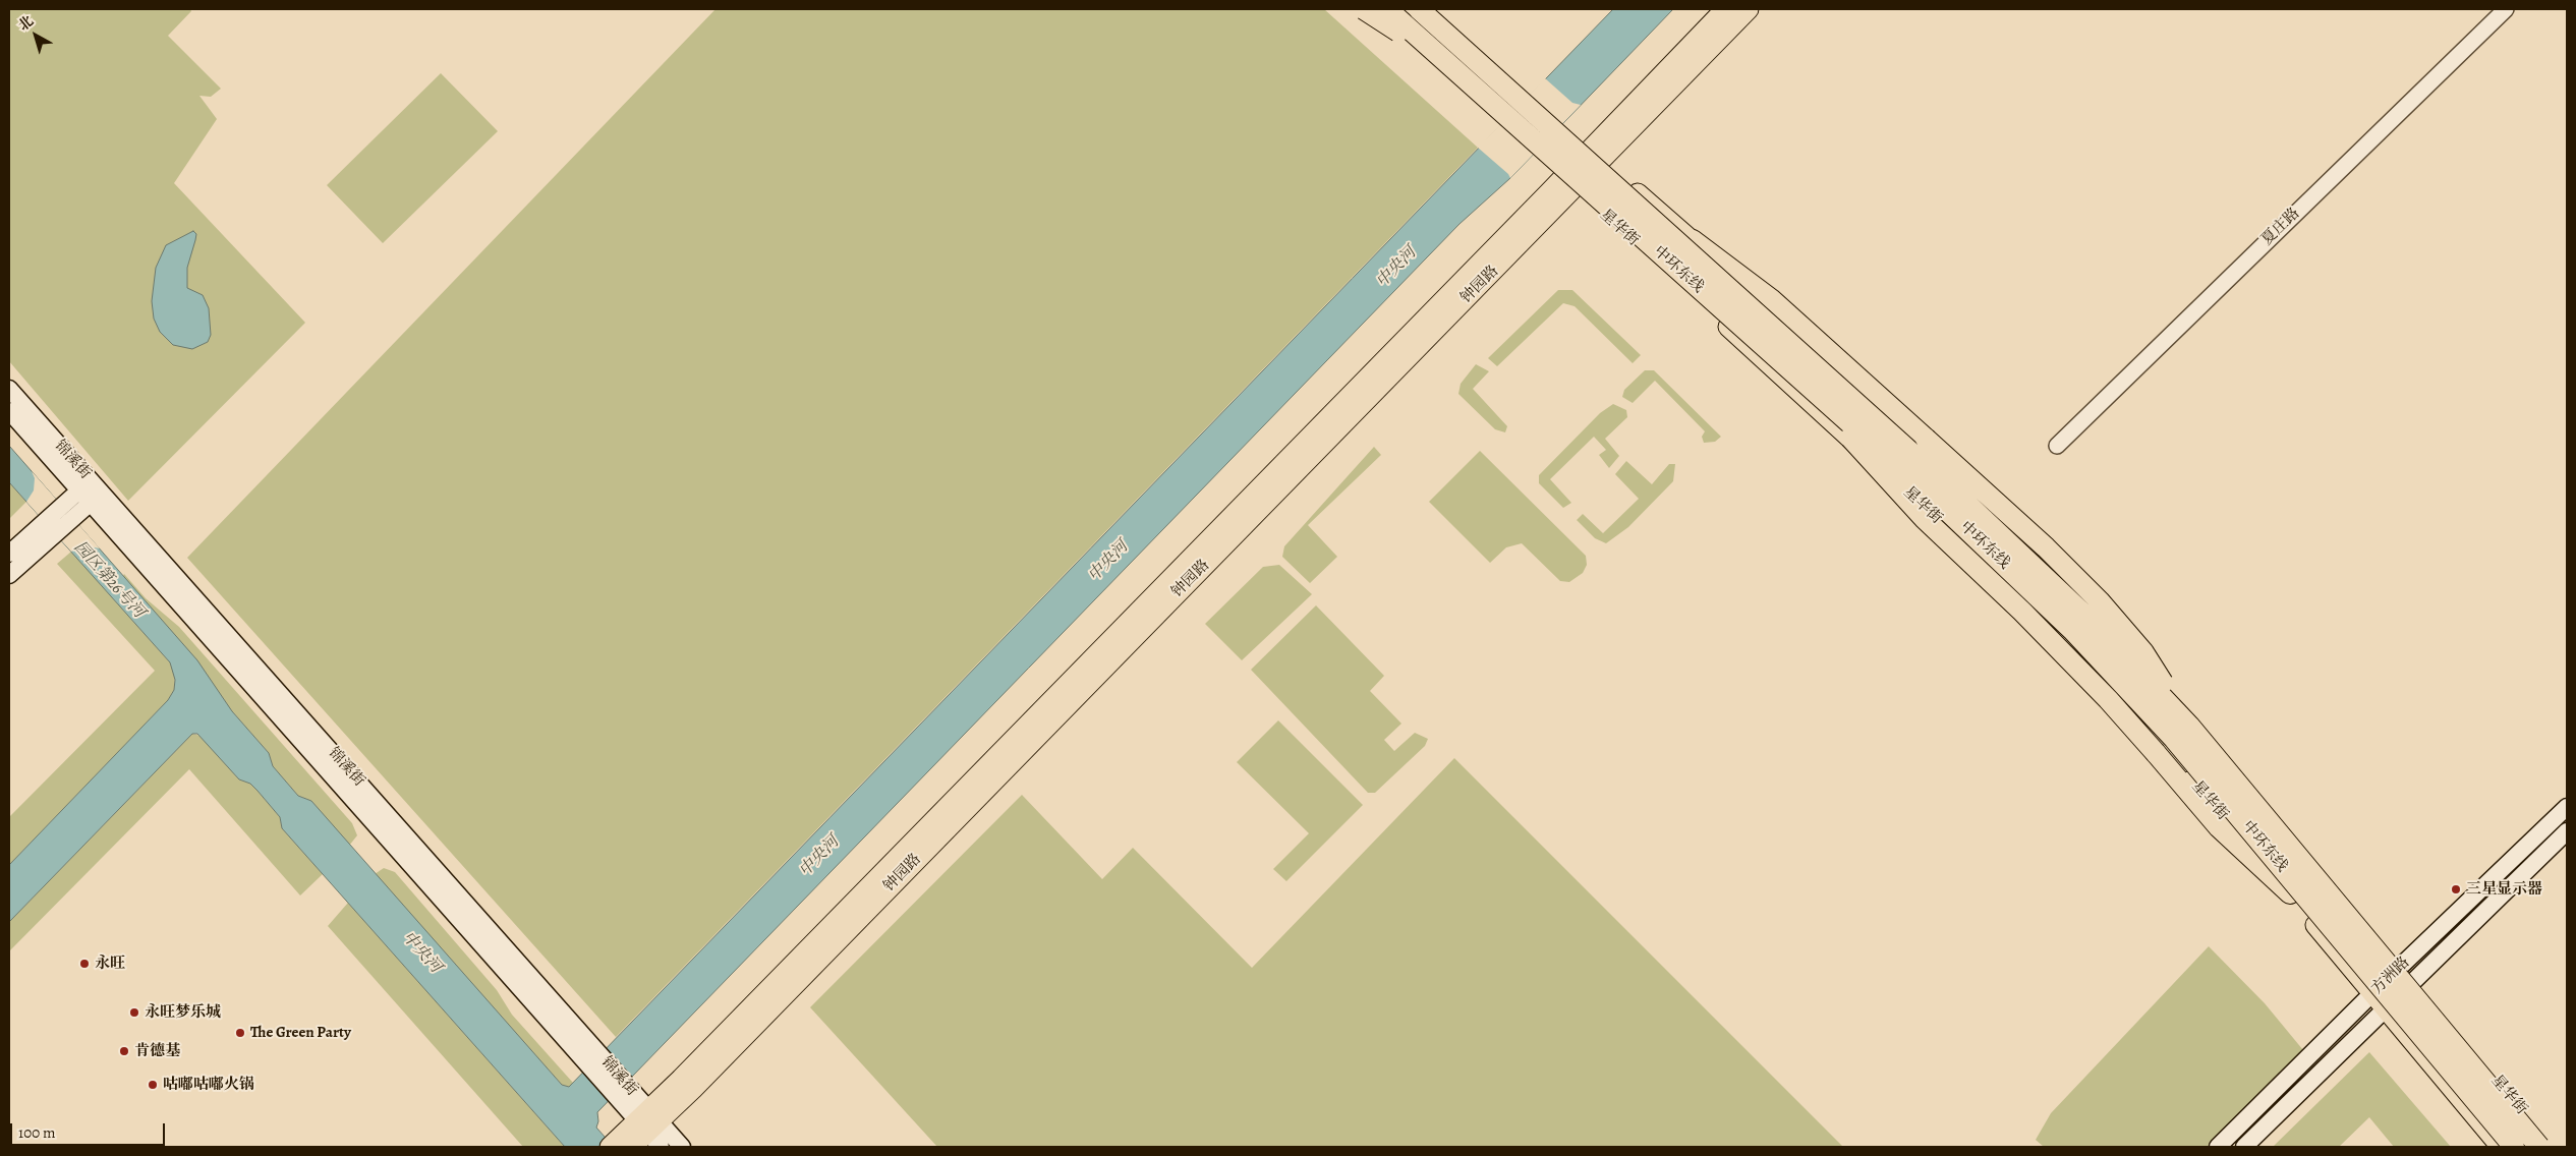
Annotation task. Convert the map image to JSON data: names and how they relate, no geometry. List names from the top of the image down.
{
  "streets": {
    "highway": ["中环东线"],
    "main road": [
      "星华街",
      "钟园路",
      "锦溪街",
      "方洲路"
    ],
    "street": ["夏庄路"]
  },
  "crossings": [
    ["星华街", "钟园路"],
    ["星华街", "方洲路"],
    ["钟园路", "锦溪街"]
  ],
  "water": ["中央河", "园区第26号河"],
  "places": [
    "三星显示器",
    "永旺",
    "永旺梦乐城",
    "The Green Party",
    "肯德基",
    "咕嘟咕嘟火锅"
  ],
  "scale_bar": "100 m",
  "north": "top left"
}
